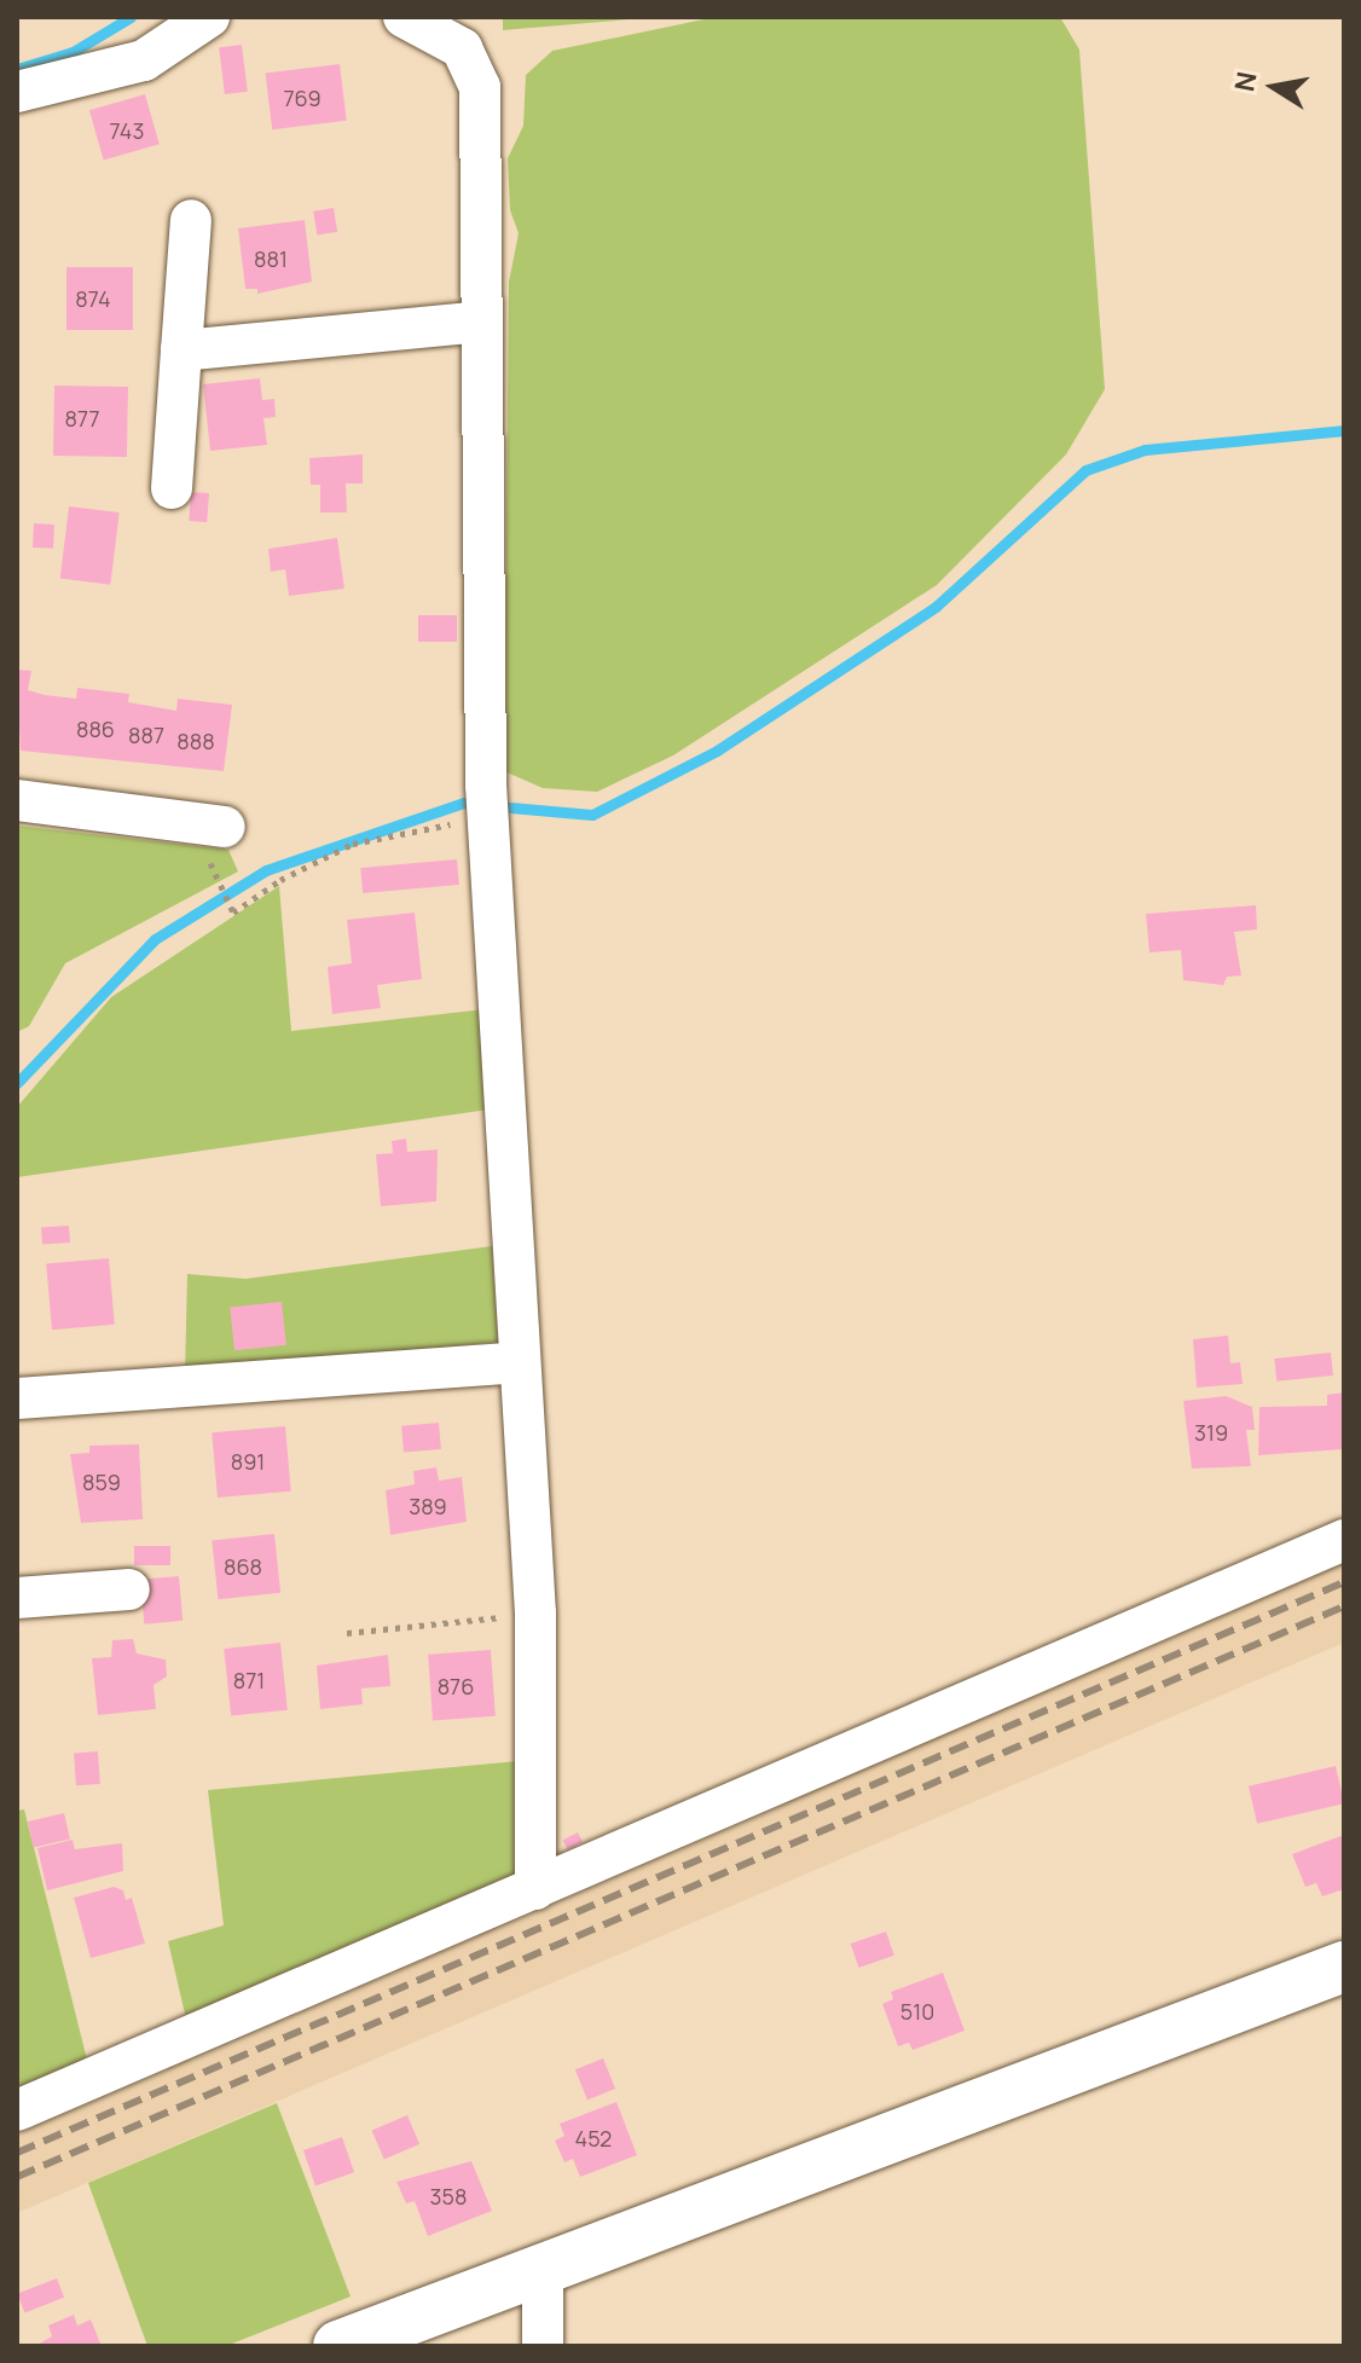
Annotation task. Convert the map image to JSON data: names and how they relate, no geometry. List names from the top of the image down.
{
  "house_numbers": [
    "769",
    "743",
    "881",
    "874",
    "877",
    "886",
    "887",
    "888",
    "319",
    "891",
    "859",
    "389",
    "868",
    "871",
    "876",
    "510",
    "452",
    "358"
  ],
  "north": "left"
}
